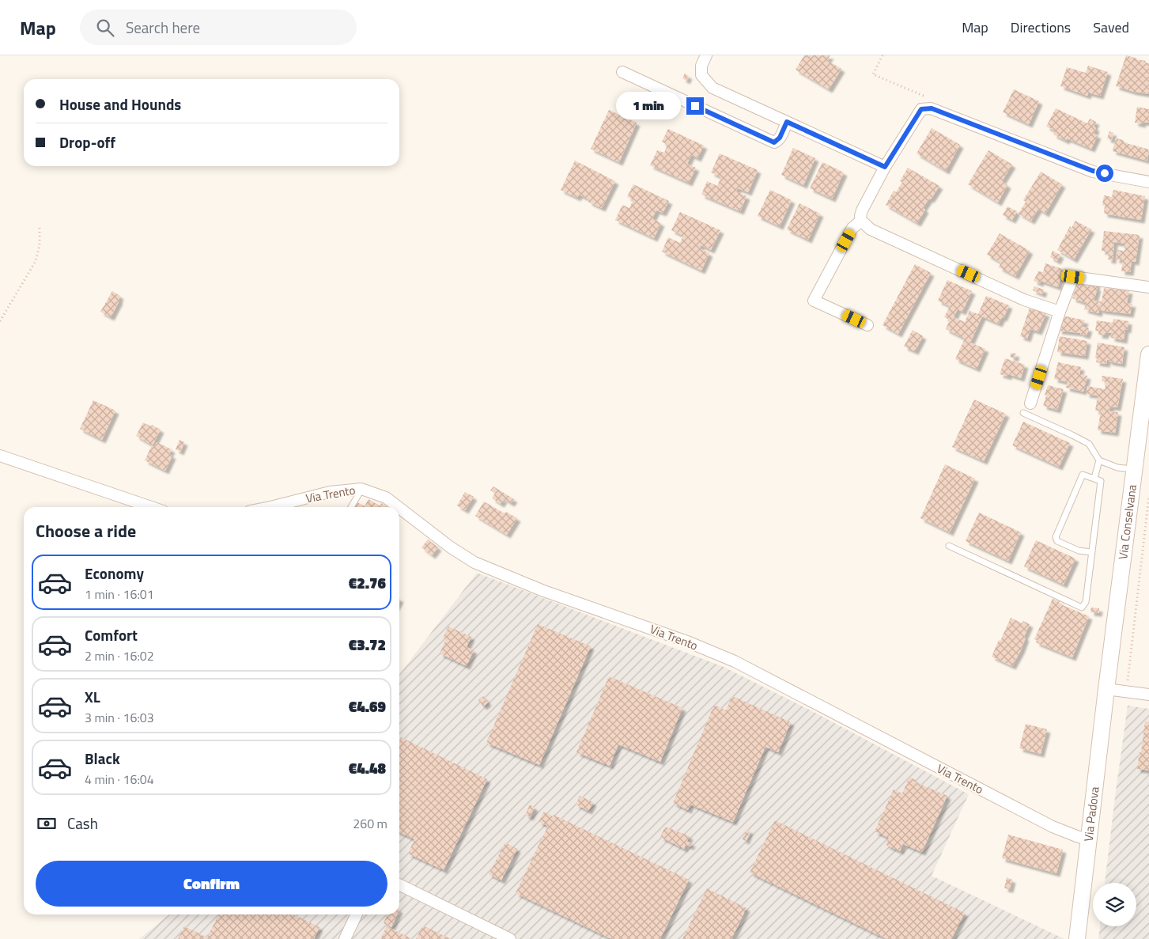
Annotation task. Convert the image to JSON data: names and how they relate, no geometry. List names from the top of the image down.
{
  "streets": {
    "main road": ["Via Conselvana", "Via Padova"],
    "street": ["Via Trento"]
  },
  "crossings": [
    ["Via Trento", "Via Padova"],
    ["Via Conselvana", "Via Padova"]
  ],
  "page": {
    "header": "Map",
    "search": "Search here",
    "nav": ["Map", "Directions", "Saved"],
    "banner": ["House and Hounds", "Drop-off"],
    "bubble": "1 min",
    "heading": "Choose a ride",
    "list": [
      {
        "name": "Economy",
        "note": "1 min · 16:01",
        "value": "€2.76"
      },
      {
        "name": "Comfort",
        "note": "2 min · 16:02",
        "value": "€3.72"
      },
      {
        "name": "XL",
        "note": "3 min · 16:03",
        "value": "€4.69"
      },
      {
        "name": "Black",
        "note": "4 min · 16:04",
        "value": "€4.48"
      }
    ],
    "pay": ["Cash", "260 m"],
    "buttons": "Confirm"
  }
}
